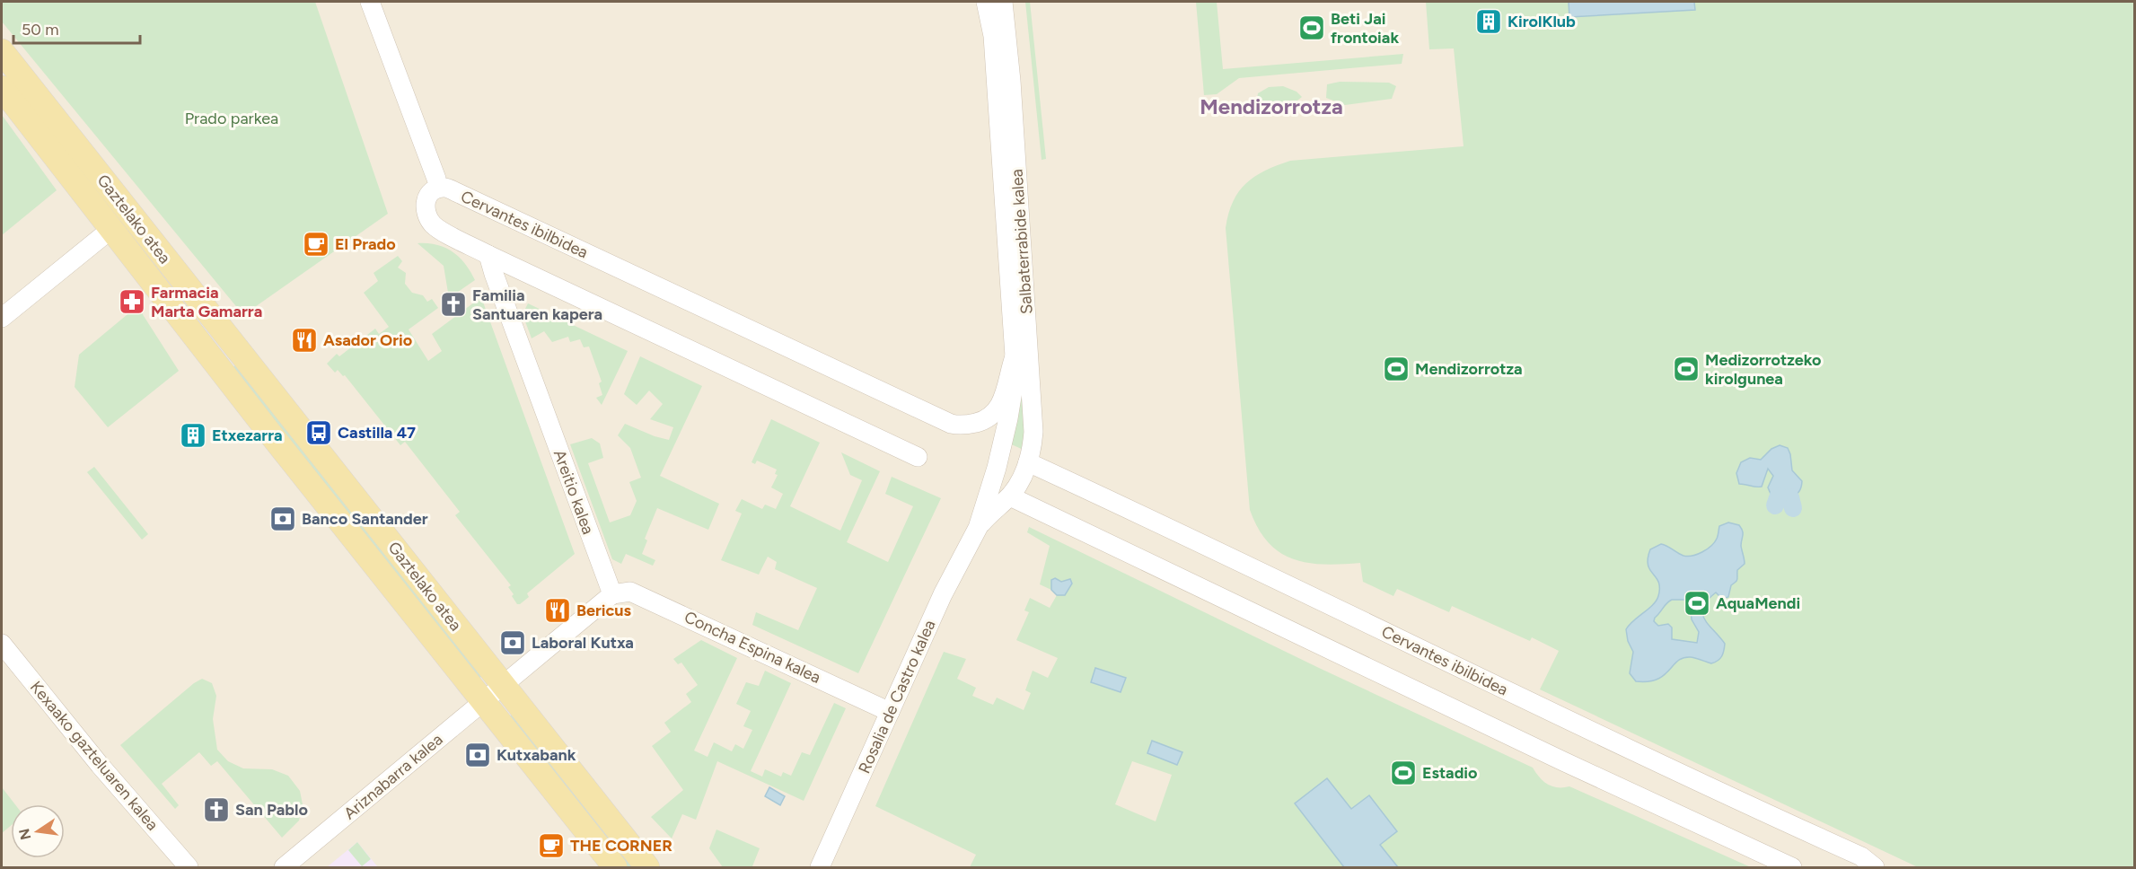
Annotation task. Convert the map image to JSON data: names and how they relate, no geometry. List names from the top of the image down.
{
  "streets": {
    "main road": ["Gaztelako atea"],
    "street": [
      "Cervantes ibilbidea",
      "Salbaterrabide kalea",
      "Areitio kalea",
      "Concha Espina kalea",
      "Rosalia de Castro kalea",
      "Kexaako gazteluaren kalea",
      "Ariznabarra kalea"
    ]
  },
  "crossings": [
    ["Gaztelako atea", "Ariznabarra kalea"],
    ["Cervantes ibilbidea", "Salbaterrabide kalea"],
    ["Cervantes ibilbidea", "Areitio kalea"],
    ["Cervantes ibilbidea", "Rosalia de Castro kalea"],
    ["Salbaterrabide kalea", "Rosalia de Castro kalea"],
    ["Areitio kalea", "Concha Espina kalea"],
    ["Concha Espina kalea", "Rosalia de Castro kalea"]
  ],
  "districts": ["Mendizorrotza"],
  "parks": ["Prado parkea"],
  "places": {
    "building": ["KirolKlub", "Etxezarra"],
    "sports": [
      "Beti Jai frontoiak",
      "Mendizorrotza",
      "Medizorrotzeko kirolgunea",
      "AquaMendi",
      "Estadio"
    ],
    "cafe": ["El Prado", "THE CORNER"],
    "pharmacy": ["Farmacia Marta Gamarra"],
    "church": ["Familia Santuaren kapera", "San Pablo"],
    "restaurant": ["Asador Orio", "Bericus"],
    "bus stop": ["Castilla 47"],
    "bank": ["Banco Santander", "Laboral Kutxa", "Kutxabank"]
  },
  "scale_bar": "50 m",
  "north": "left"
}
